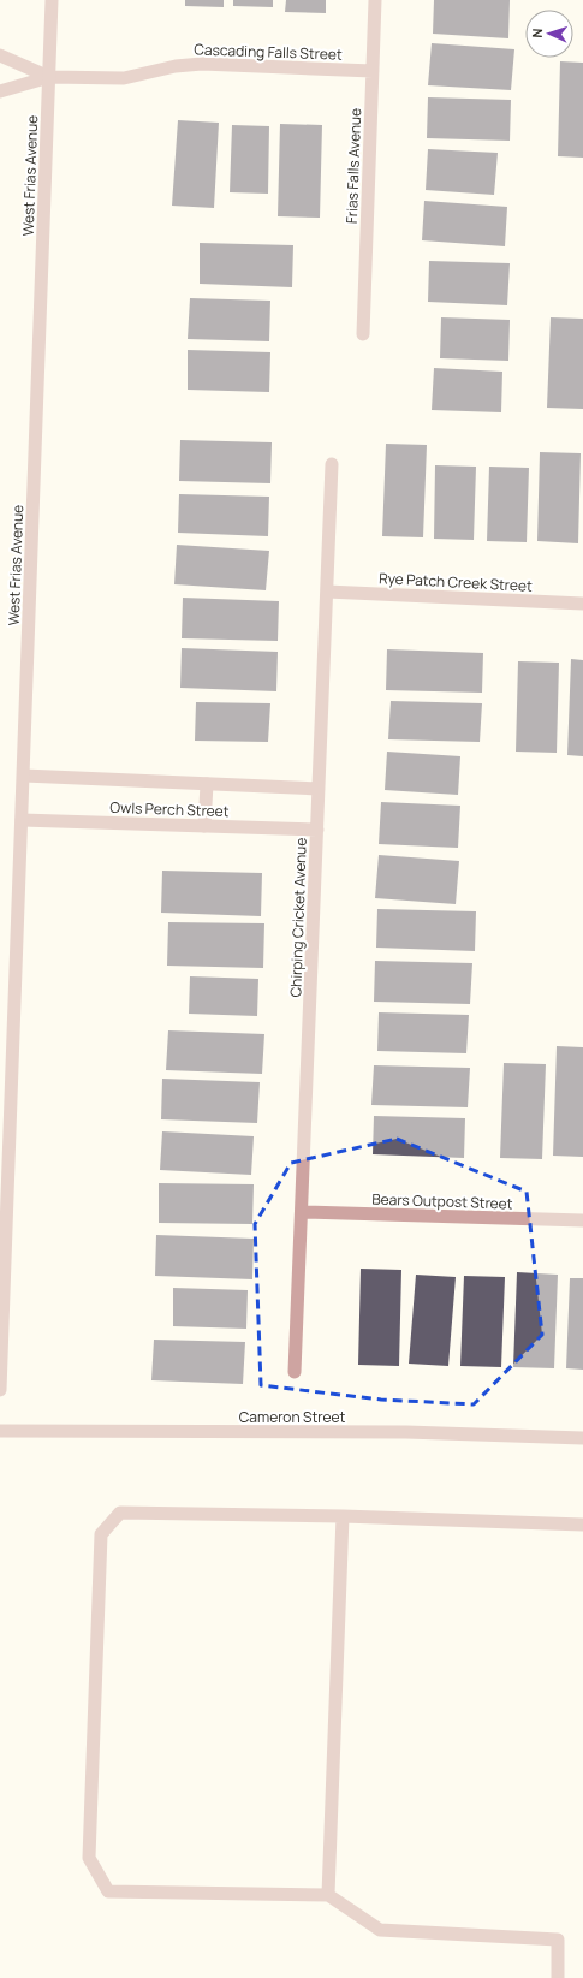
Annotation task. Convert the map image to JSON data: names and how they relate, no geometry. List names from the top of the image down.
{
  "streets": {
    "street": [
      "Cascading Falls Street",
      "Frias Falls Avenue",
      "West Frias Avenue",
      "Rye Patch Creek Street",
      "Owls Perch Street",
      "Chirping Cricket Avenue",
      "Bears Outpost Street",
      "Cameron Street"
    ]
  },
  "crossings": [
    ["Cascading Falls Street", "Frias Falls Avenue"],
    ["Cascading Falls Street", "West Frias Avenue"],
    ["West Frias Avenue", "Owls Perch Street"],
    ["Rye Patch Creek Street", "Chirping Cricket Avenue"],
    ["Owls Perch Street", "Chirping Cricket Avenue"],
    ["Chirping Cricket Avenue", "Bears Outpost Street"]
  ],
  "north": "left"
}
